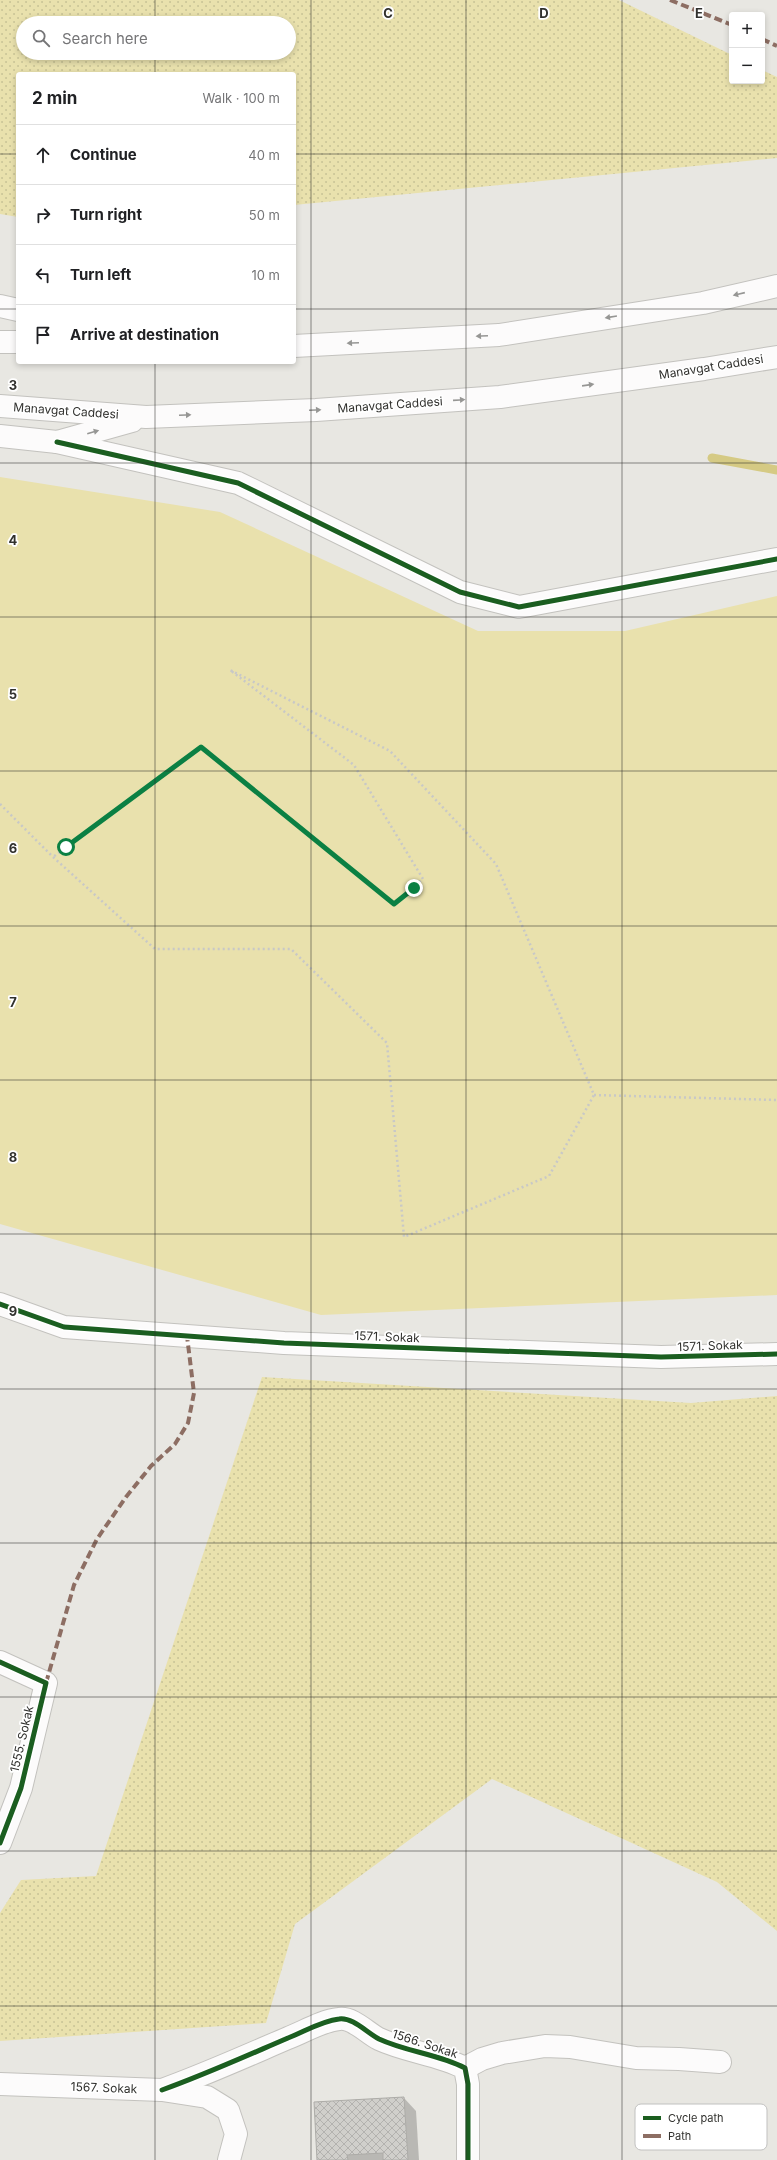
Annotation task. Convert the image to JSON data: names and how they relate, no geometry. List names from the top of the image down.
{
  "streets": {
    "main road": [
      "Manavgat Caddesi",
      "1571. Sokak",
      "1555. Sokak",
      "1566. Sokak",
      "1567. Sokak"
    ]
  },
  "crossings": [
    ["1566. Sokak", "1567. Sokak"]
  ],
  "legend": ["Cycle path", "Path"],
  "page": {
    "map_buttons": ["+", "−"],
    "search": "Search here",
    "heading": ["2 min", "Walk · 100 m"],
    "list": [
      ["Continue", "40 m"],
      ["Turn right", "50 m"],
      ["Turn left", "10 m"],
      "Arrive at destination"
    ]
  },
  "grid": {
    "columns": ["C", "D", "E"],
    "rows": [
      "3",
      "4",
      "5",
      "6",
      "7",
      "8",
      "9"
    ]
  }
}
